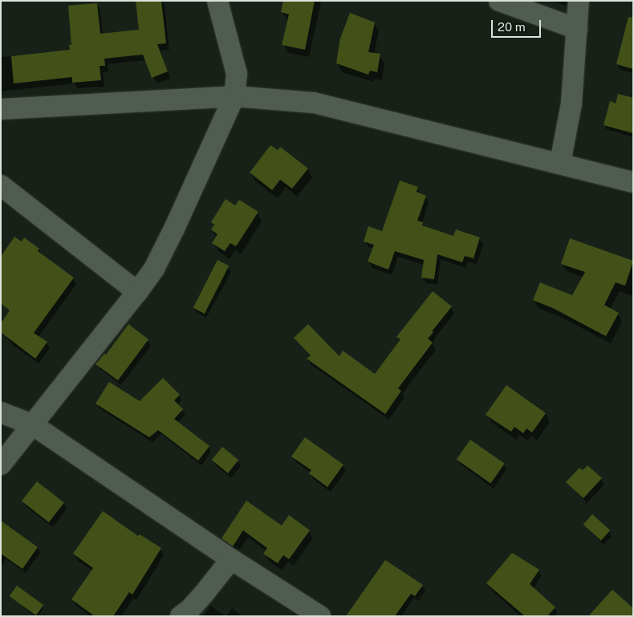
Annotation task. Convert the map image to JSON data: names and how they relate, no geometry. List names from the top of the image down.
{
  "scale_bar": "20 m"
}
